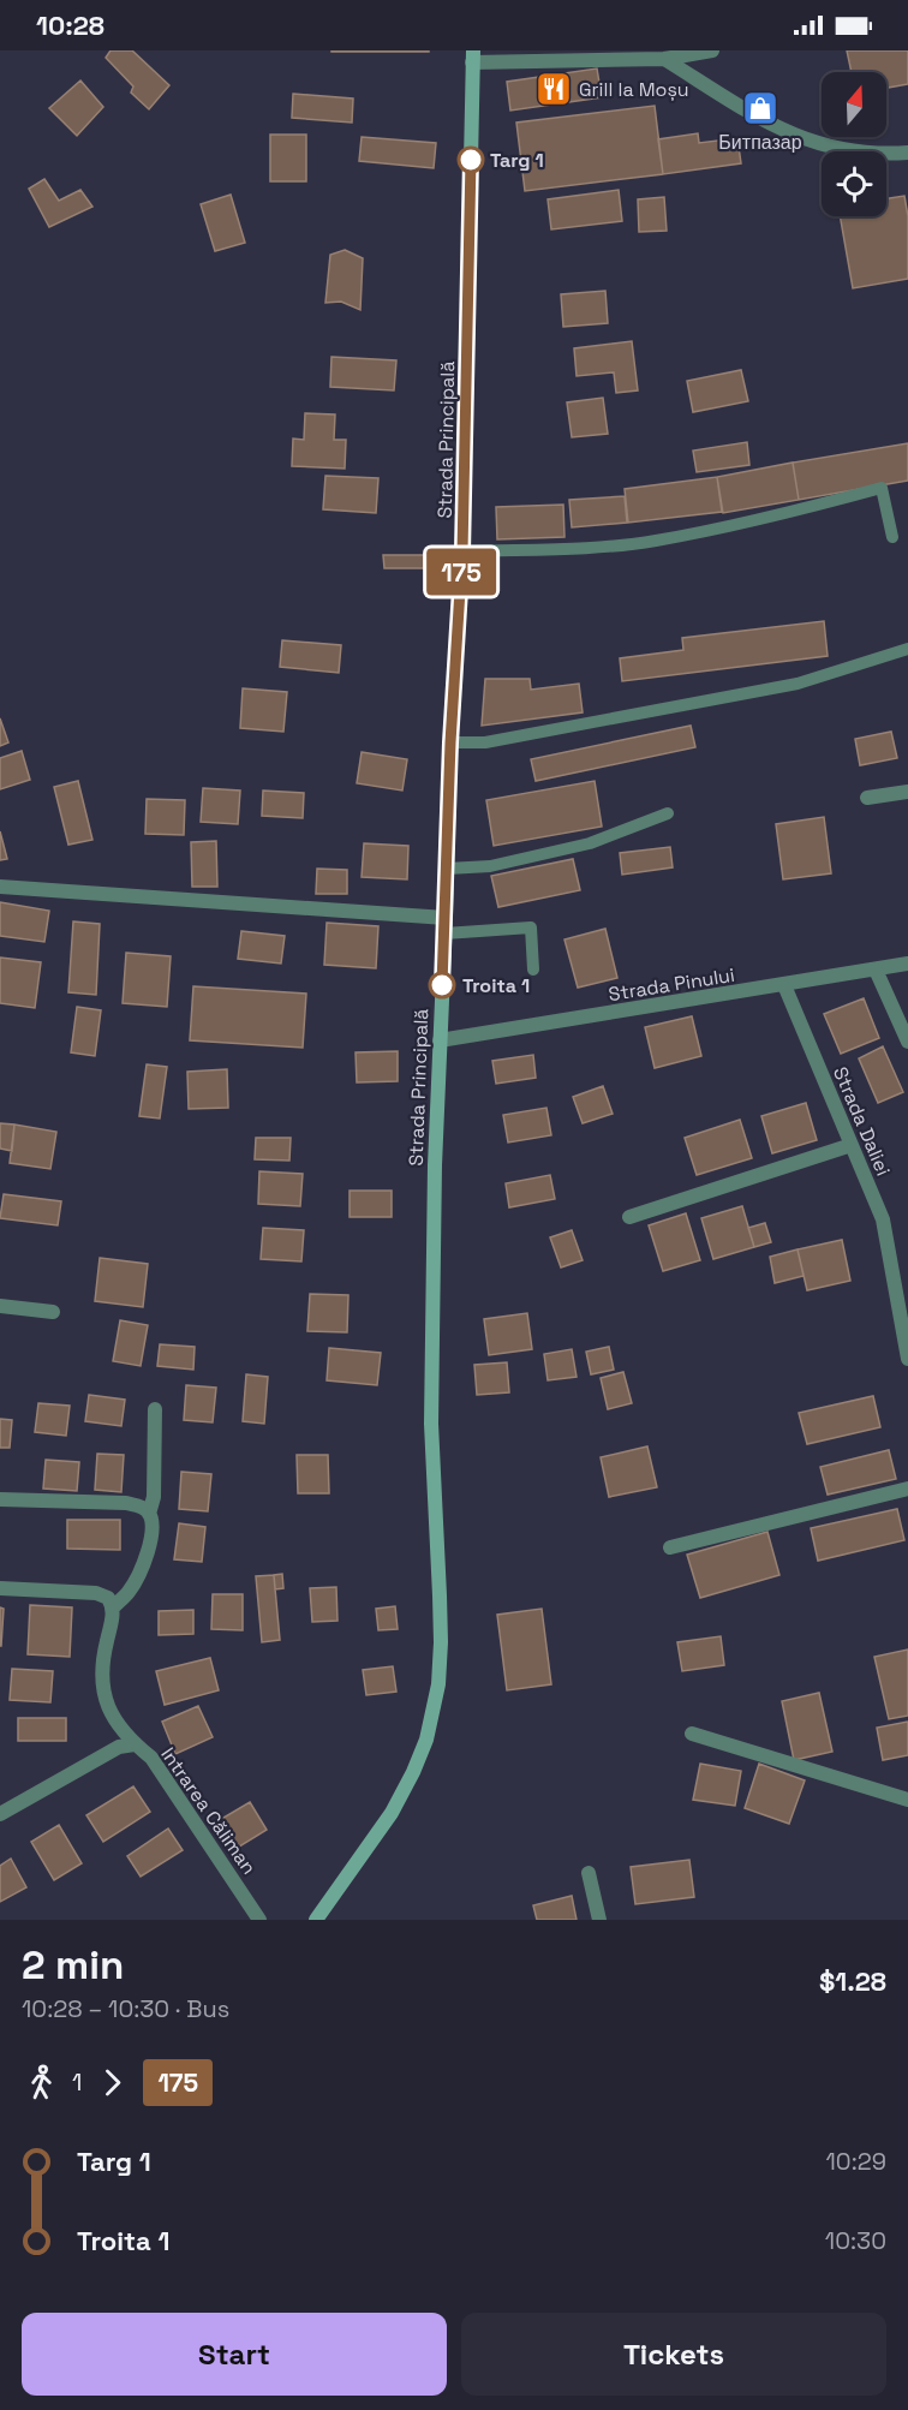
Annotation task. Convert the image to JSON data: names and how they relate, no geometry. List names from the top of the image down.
{
  "streets": {
    "main road": ["Strada Principală"],
    "street": ["Strada Pinului", "Strada Daliei", "Intrarea Căliman"]
  },
  "crossings": [
    ["Strada Principală", "Strada Pinului"],
    ["Strada Pinului", "Strada Daliei"]
  ],
  "places": {
    "restaurant": ["Grill la Moșu"],
    "shop": ["Битпазар"],
    "other": ["Targ 1", "Troita 1"]
  },
  "lines": ["bus line 175"],
  "north": "top",
  "page": {
    "status": "10:28",
    "on_map": "175",
    "heading": ["2 min", "10:28 – 10:30 · Bus", "$1.28"],
    "legs": ["1", "175"],
    "list": [
      {
        "name": "Targ 1",
        "value": "10:29"
      },
      {
        "name": "Troita 1",
        "value": "10:30"
      }
    ],
    "buttons": ["Start", "Tickets"]
  }
}
